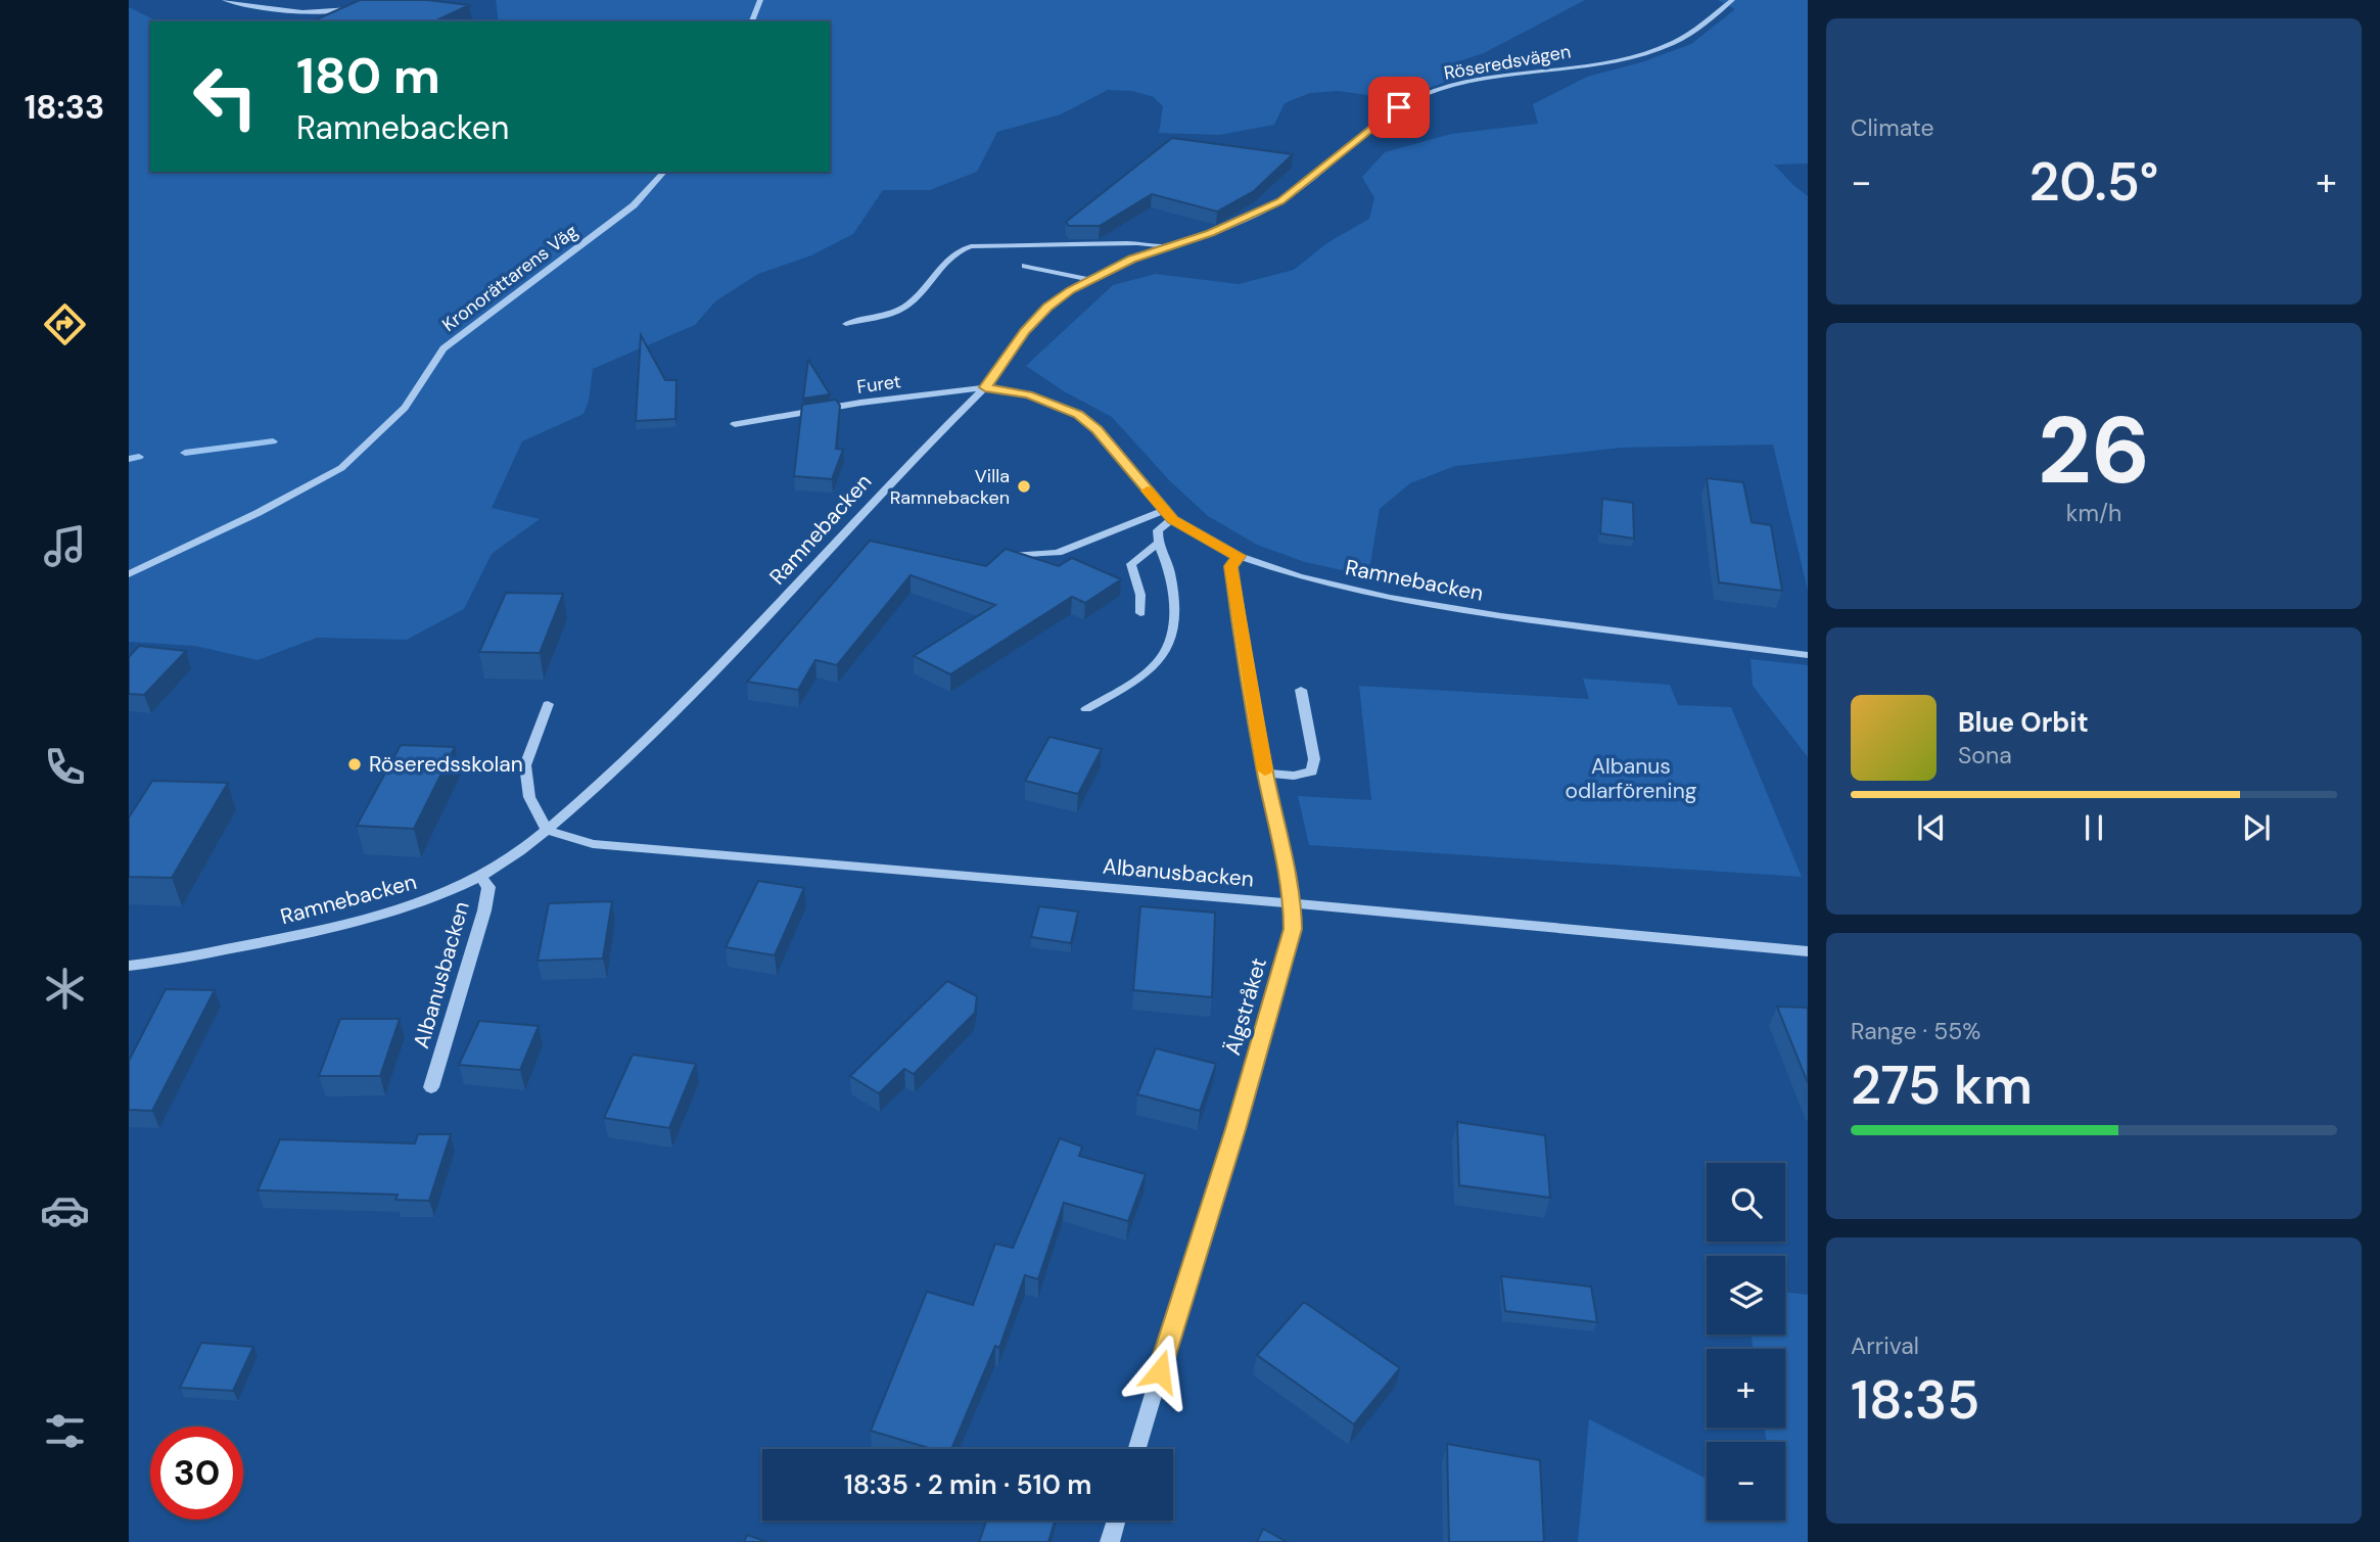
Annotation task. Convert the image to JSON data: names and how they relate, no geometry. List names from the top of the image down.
{
  "streets": {
    "street": [
      "Röseredsvägen",
      "Kronorättarens Väg",
      "Furet",
      "Ramnebacken",
      "Albanusbacken",
      "Älgstråket"
    ]
  },
  "crossings": [
    ["Röseredsvägen", "Furet"],
    ["Röseredsvägen", "Ramnebacken"],
    ["Furet", "Ramnebacken"],
    ["Ramnebacken", "Albanusbacken"],
    ["Ramnebacken", "Älgstråket"],
    ["Albanusbacken", "Älgstråket"]
  ],
  "parks": ["Albanus odlarförening"],
  "places": ["Villa Ramnebacken", "Röseredsskolan"],
  "page": {
    "tabs": "18:33",
    "tile": [
      "Climate",
      ["26", "km/h"],
      ["Range · 55%", "275 km"],
      ["Arrival", "18:35"]
    ],
    "turn": ["180 m", "Ramnebacken"],
    "heat": ["−", "20.5°", "+"],
    "song": ["Blue Orbit", "Sona"],
    "map_buttons": ["+", "−"],
    "limit": "30",
    "trip": "18:35 · 2 min · 510 m"
  }
}
